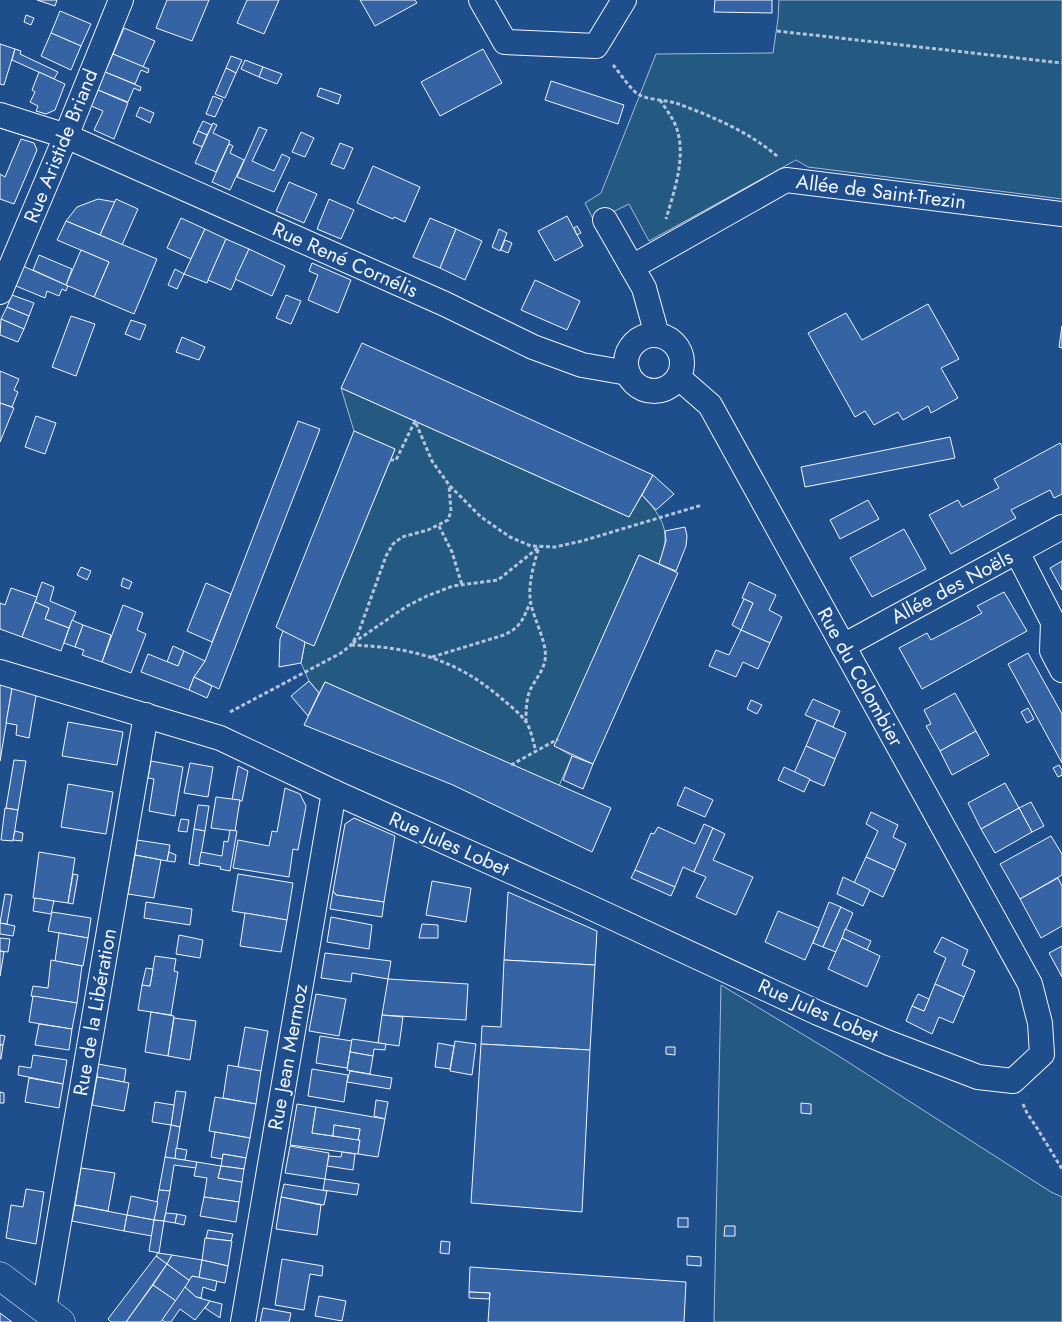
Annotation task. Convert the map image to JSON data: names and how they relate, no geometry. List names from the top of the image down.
{
  "streets": {
    "street": [
      "Rue Aristide Briand",
      "Allée de Saint-Trezin",
      "Rue René Cornélis",
      "Allée des Noëls",
      "Rue du Colombier",
      "Rue Jules Lobet",
      "Rue de la Libération",
      "Rue Jean Mermoz"
    ]
  },
  "crossings": [
    ["Rue Aristide Briand", "Rue René Cornélis"],
    ["Rue René Cornélis", "Rue du Colombier"],
    ["Allée des Noëls", "Rue du Colombier"],
    ["Rue du Colombier", "Rue Jules Lobet"],
    ["Rue Jules Lobet", "Rue de la Libération"],
    ["Rue Jules Lobet", "Rue Jean Mermoz"]
  ]
}
